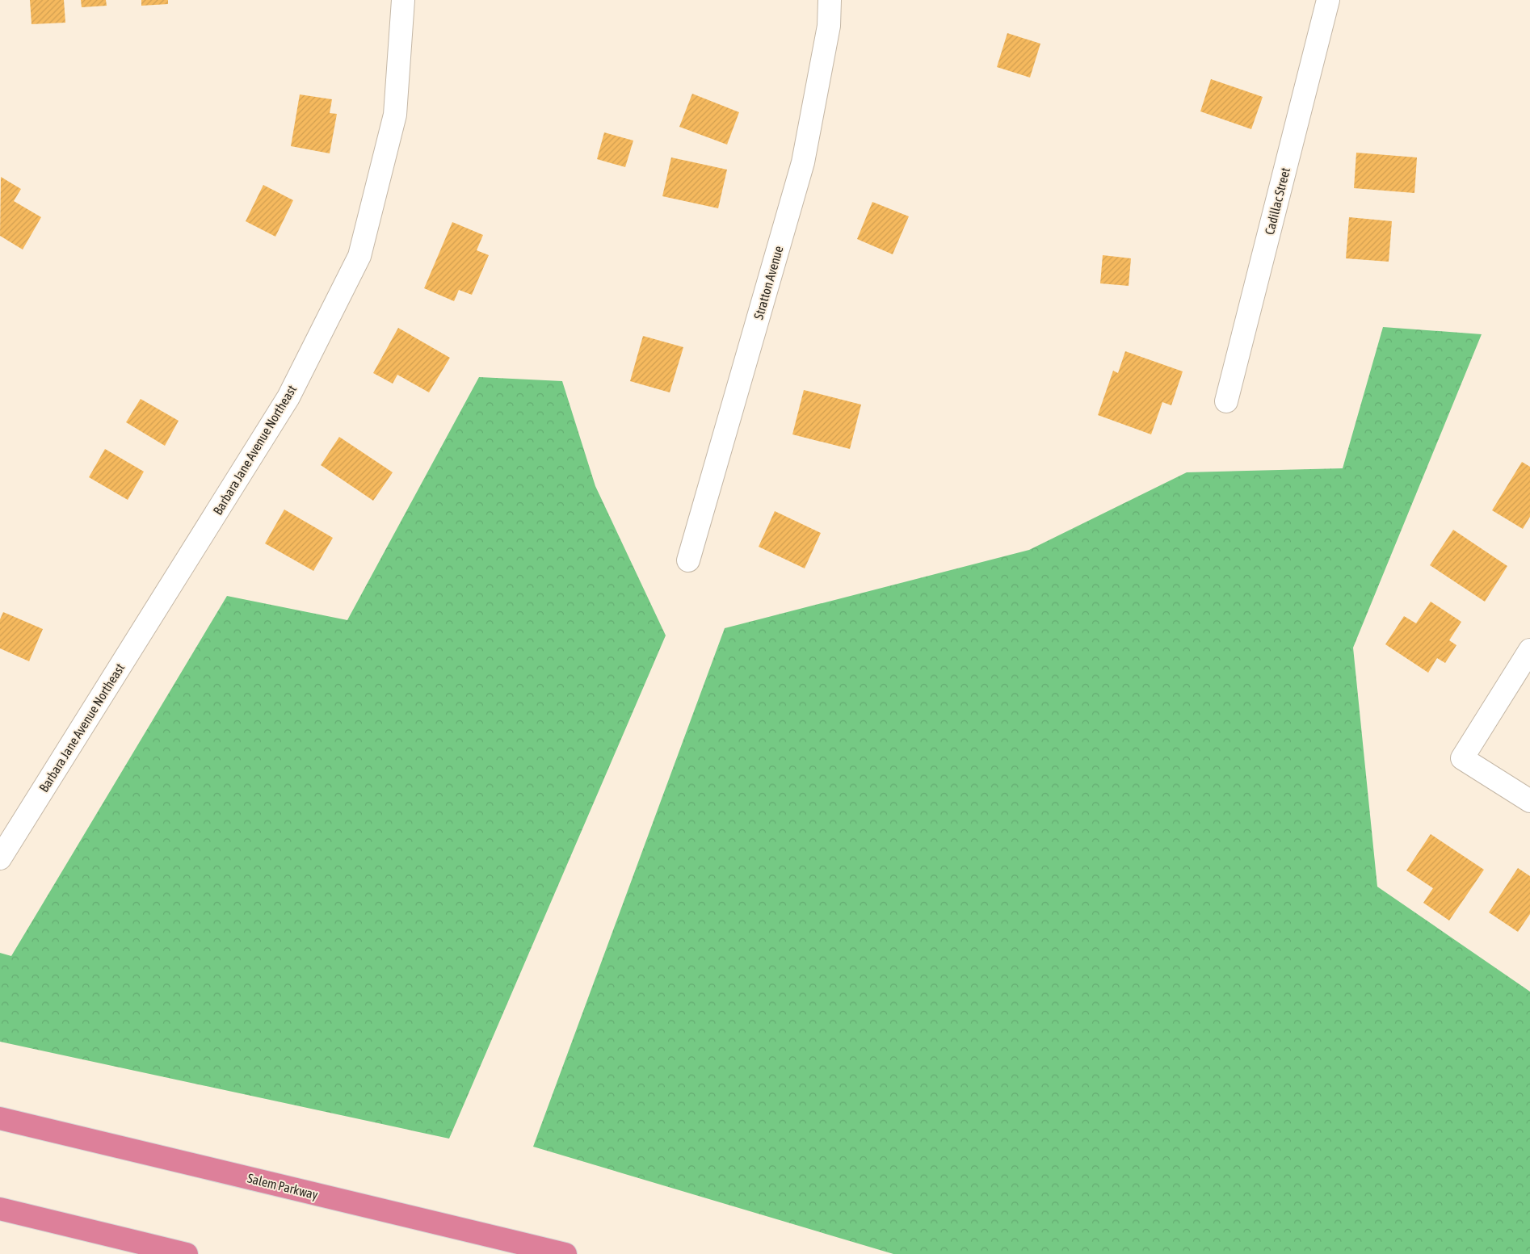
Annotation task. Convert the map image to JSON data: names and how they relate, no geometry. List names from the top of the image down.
{
  "streets": {
    "highway": ["Salem Parkway"],
    "street": ["Cadillac Street", "Stratton Avenue", "Barbara Jane Avenue Northeast"]
  }
}
